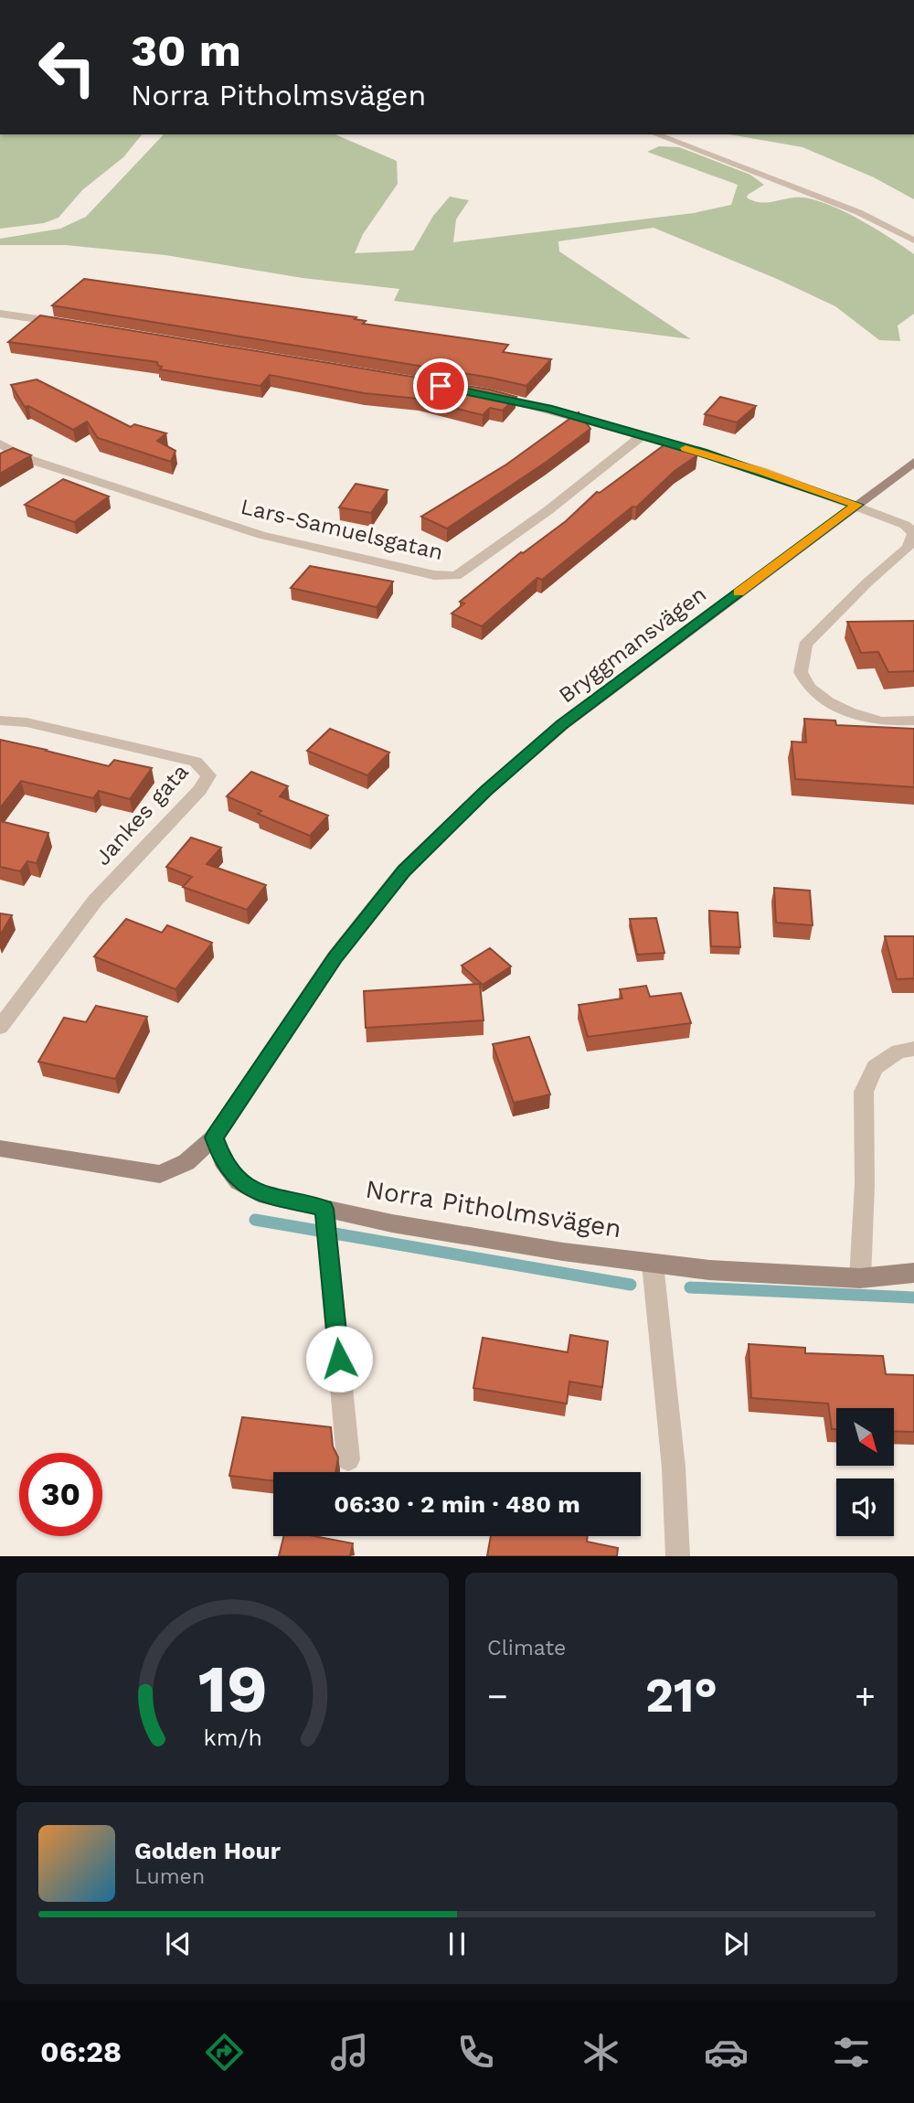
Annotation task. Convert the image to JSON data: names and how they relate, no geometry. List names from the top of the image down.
{
  "streets": {
    "street": [
      "Lars-Samuelsgatan",
      "Bryggmansvägen",
      "Jankes gata",
      "Norra Pitholmsvägen"
    ]
  },
  "crossings": [
    ["Bryggmansvägen", "Norra Pitholmsvägen"]
  ],
  "north": "bottom right",
  "page": {
    "turn": ["30 m", "Norra Pitholmsvägen"],
    "limit": "30",
    "trip": "06:30 · 2 min · 480 m",
    "tile": "Climate",
    "heat": ["−", "21°", "+"],
    "song": ["Golden Hour", "Lumen"],
    "tabs": "06:28",
    "gauge": ["19", "km/h"]
  }
}
